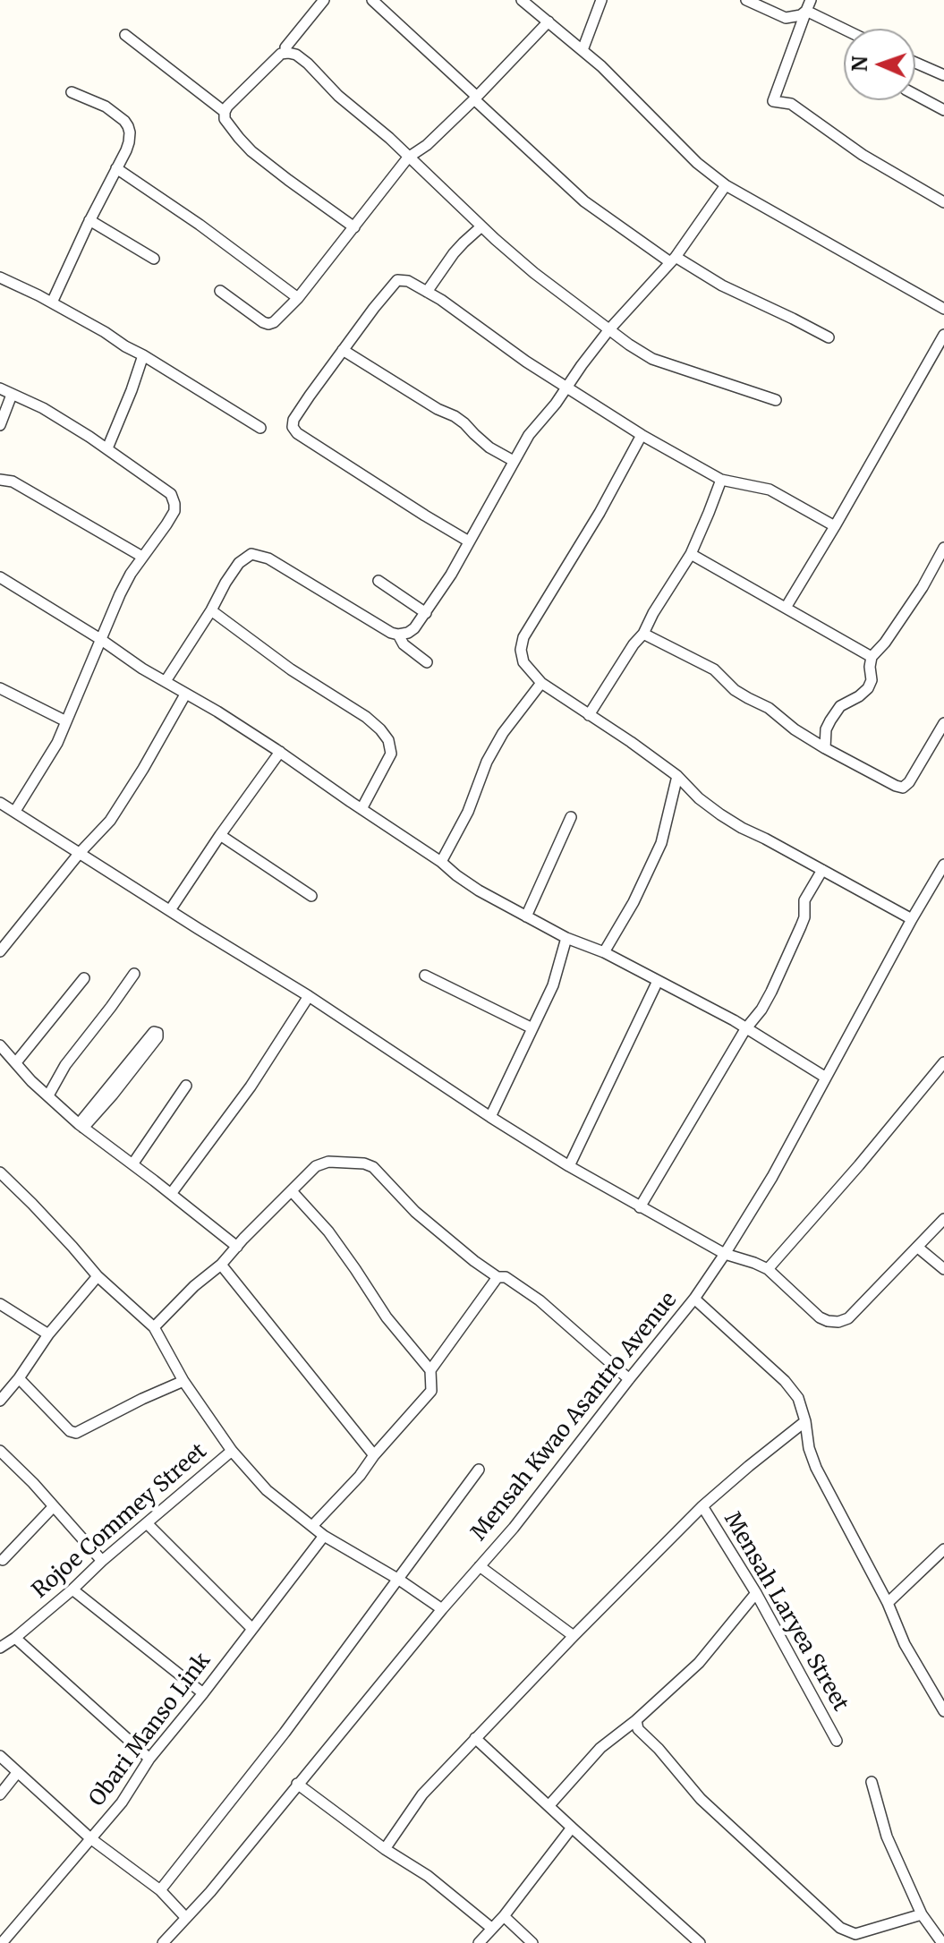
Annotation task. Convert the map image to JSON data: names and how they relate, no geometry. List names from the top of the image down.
{
  "streets": {
    "street": [
      "Mensah Kwao Asantro Avenue",
      "Rojoe Commey Street",
      "Mensah Laryea Street",
      "Obari Manso Link"
    ]
  },
  "north": "left"
}
